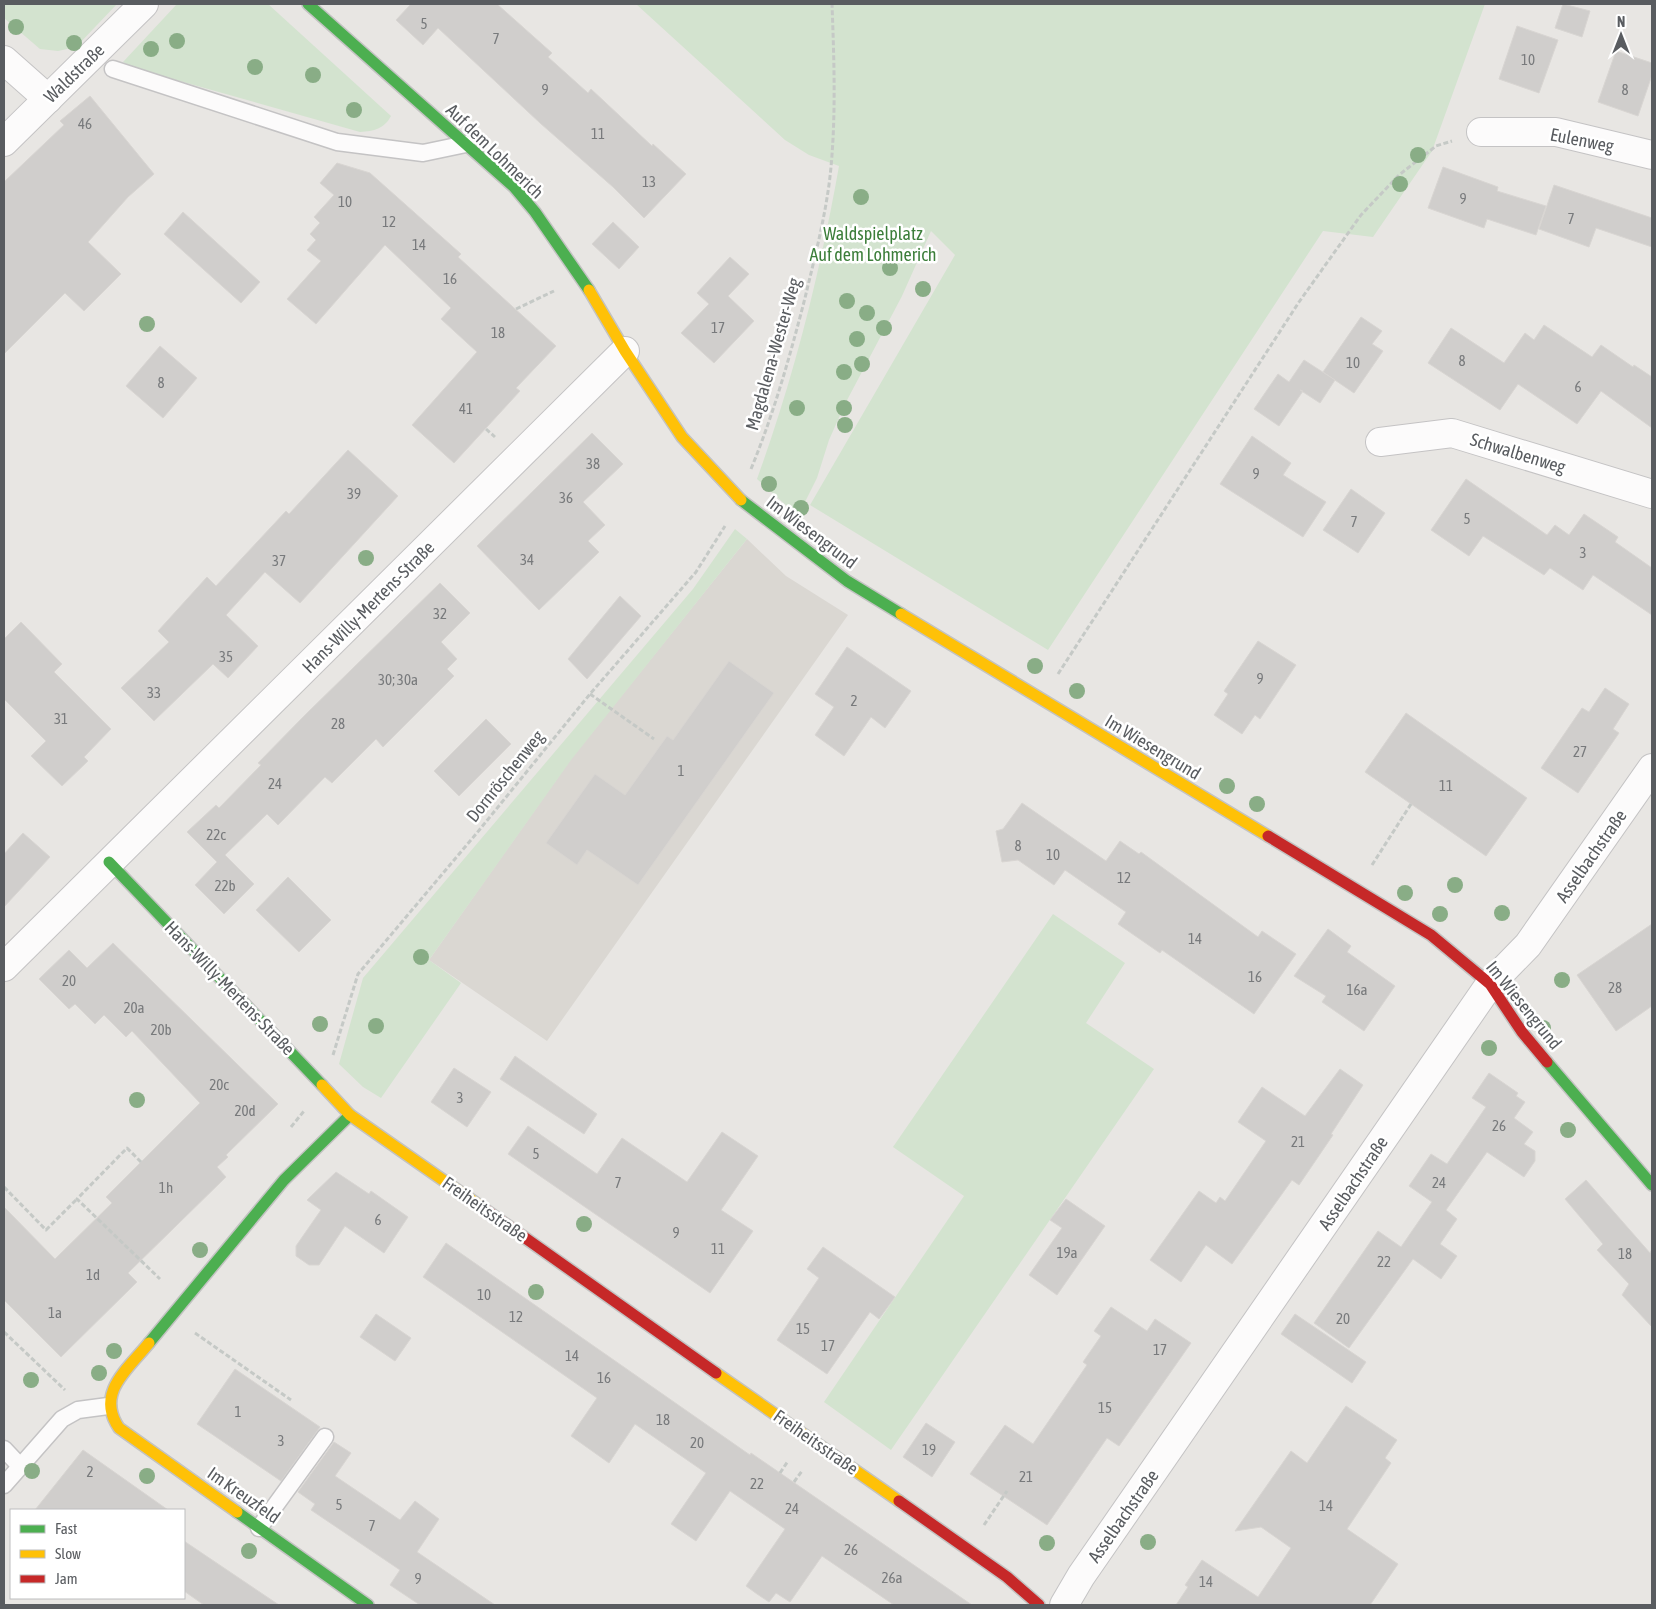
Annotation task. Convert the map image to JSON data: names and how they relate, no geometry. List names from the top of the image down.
{
  "streets": {
    "street": [
      "Waldstraße",
      "Eulenweg",
      "Auf dem Lohmerich",
      "Schwalbenweg",
      "Im Wiesengrund",
      "Hans-Willy-Mertens-Straße",
      "Asselbachstraße",
      "Freiheitsstraße",
      "Im Kreuzfeld"
    ],
    "path": ["Magdalena-Wester-Weg", "Dornröschenweg"]
  },
  "crossings": [
    ["Auf dem Lohmerich", "Im Wiesengrund"],
    ["Auf dem Lohmerich", "Hans-Willy-Mertens-Straße"],
    ["Magdalena-Wester-Weg", "Im Wiesengrund"],
    ["Magdalena-Wester-Weg", "Dornröschenweg"],
    ["Im Wiesengrund", "Hans-Willy-Mertens-Straße"],
    ["Im Wiesengrund", "Dornröschenweg"],
    ["Im Wiesengrund", "Asselbachstraße"],
    ["Hans-Willy-Mertens-Straße", "Dornröschenweg"],
    ["Hans-Willy-Mertens-Straße", "Freiheitsstraße"]
  ],
  "parks": ["Waldspielplatz Auf dem Lohmerich"],
  "house_numbers": [
    "5",
    "7",
    "10",
    "9",
    "8",
    "46",
    "11",
    "13",
    "9",
    "10",
    "7",
    "12",
    "14",
    "16",
    "17",
    "18",
    "8",
    "10",
    "8",
    "6",
    "41",
    "38",
    "9",
    "39",
    "36",
    "5",
    "7",
    "3",
    "34",
    "37",
    "32",
    "35",
    "9",
    "30; 30a",
    "33",
    "2",
    "31",
    "28",
    "27",
    "1",
    "24",
    "11",
    "22c",
    "8",
    "10",
    "12",
    "22b",
    "14",
    "16",
    "20",
    "28",
    "16a",
    "20a",
    "20b",
    "20c",
    "3",
    "20d",
    "26",
    "21",
    "5",
    "7",
    "24",
    "1h",
    "6",
    "9",
    "11",
    "19a",
    "18",
    "22",
    "1d",
    "10",
    "1a",
    "12",
    "20",
    "15",
    "17",
    "17",
    "14",
    "16",
    "15",
    "1",
    "18",
    "3",
    "20",
    "19",
    "2",
    "21",
    "22",
    "5",
    "14",
    "24",
    "7",
    "26",
    "26a",
    "9",
    "14"
  ],
  "legend": ["Fast", "Slow", "Jam"],
  "north": "top"
}
